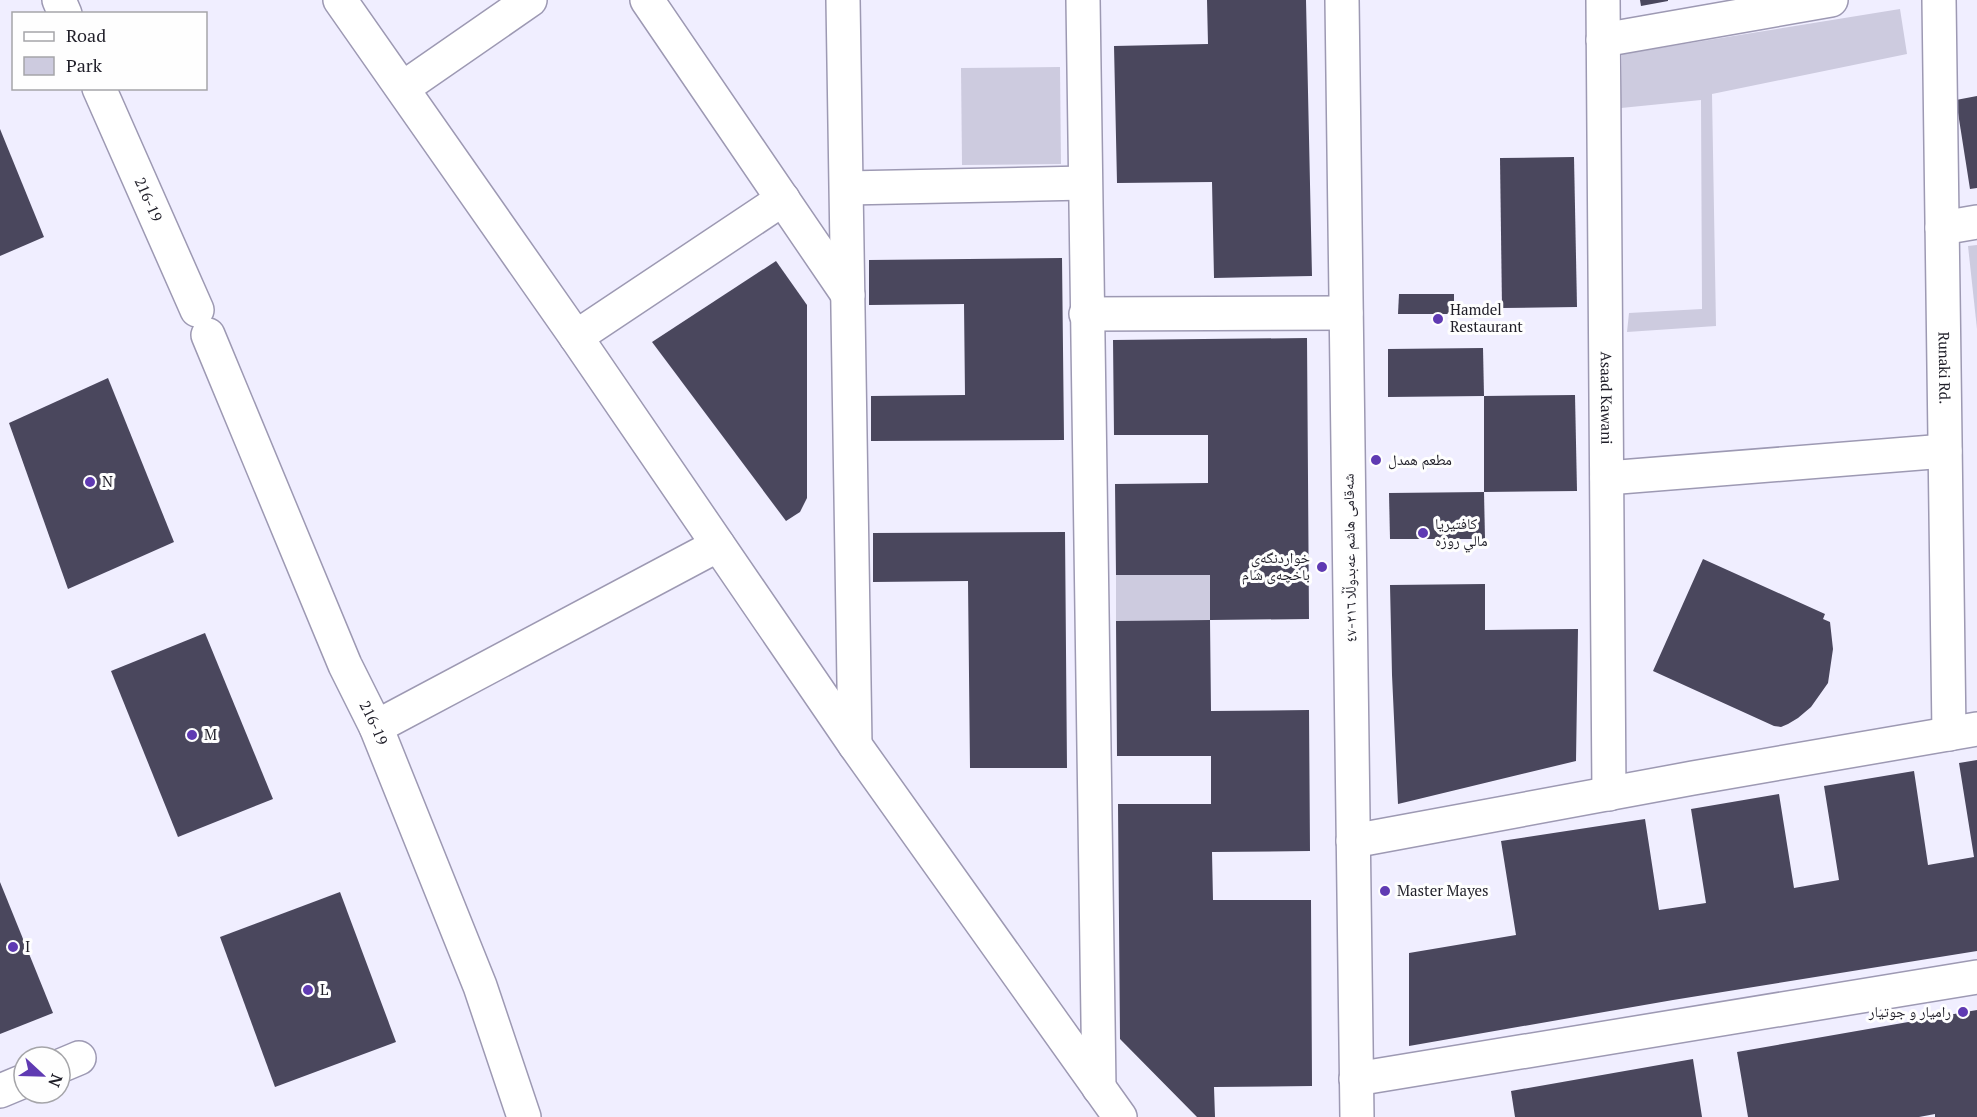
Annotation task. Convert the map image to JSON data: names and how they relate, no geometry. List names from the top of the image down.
{
  "streets": {
    "street": [
      "216-19",
      "Runaki Rd.",
      "Asaad Kawani",
      "شەقامی هاشم عەبدوڵڵا ٢١٦-٤٧"
    ]
  },
  "places": [
    "Hamdel Restaurant",
    "مطعم همدل",
    "N",
    "كافتيريا مالي روزه",
    "خواردنگەی باخچەی شام",
    "M",
    "Master Mayes",
    "I",
    "L",
    "رامیار و جوتیار"
  ],
  "legend": ["Road", "Park"],
  "north": "right"
}
